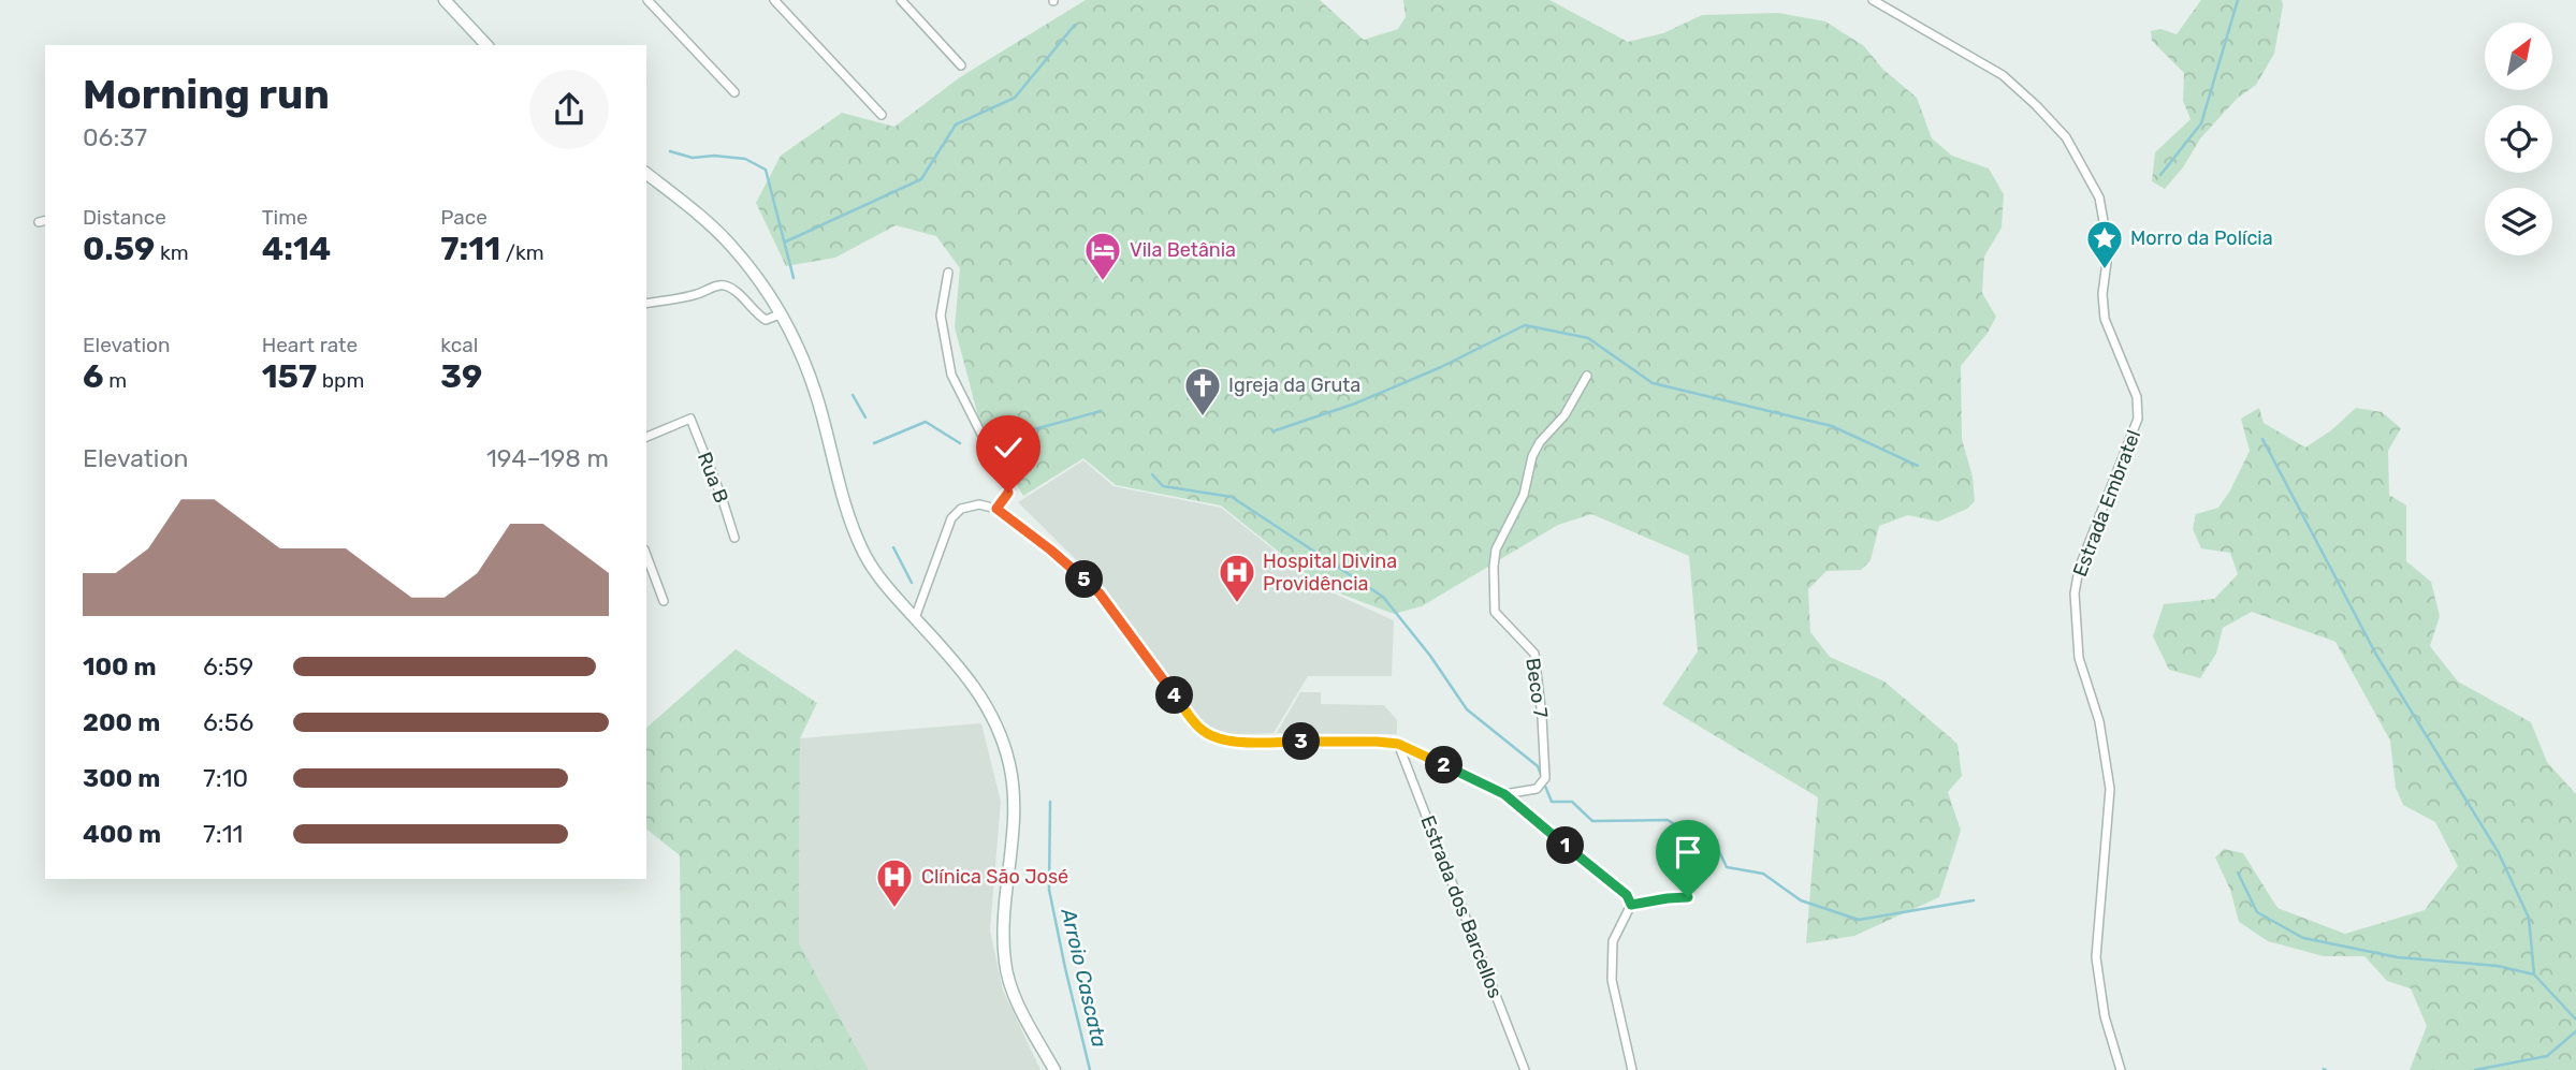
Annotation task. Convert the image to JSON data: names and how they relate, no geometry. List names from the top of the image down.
{
  "streets": {
    "street": [
      "Rua B",
      "Estrada Embratel",
      "Beco 7",
      "Estrada dos Barcellos"
    ]
  },
  "water": ["Arroio Cascata"],
  "places": {
    "place": ["Morro da Polícia"],
    "hotel": ["Vila Betânia"],
    "church": ["Igreja da Gruta"],
    "hospital": ["Hospital Divina Providência", "Clínica São José"]
  },
  "north": "top right",
  "page": {
    "heading": ["Morning run", "06:37"],
    "stats": [
      ["Distance", "0.59 km"],
      ["Time", "4:14"],
      ["Pace", "7:11 /km"],
      ["Elevation", "6 m"],
      ["Heart rate", "157 bpm"],
      ["kcal", "39"]
    ],
    "chart": ["Elevation", "194–198 m"],
    "pins": [
      "5",
      "4",
      "3",
      "2",
      "1"
    ],
    "list": [
      {
        "name": "100 m",
        "note": "6:59"
      },
      {
        "name": "200 m",
        "note": "6:56"
      },
      {
        "name": "300 m",
        "note": "7:10"
      },
      {
        "name": "400 m",
        "note": "7:11"
      }
    ]
  }
}
